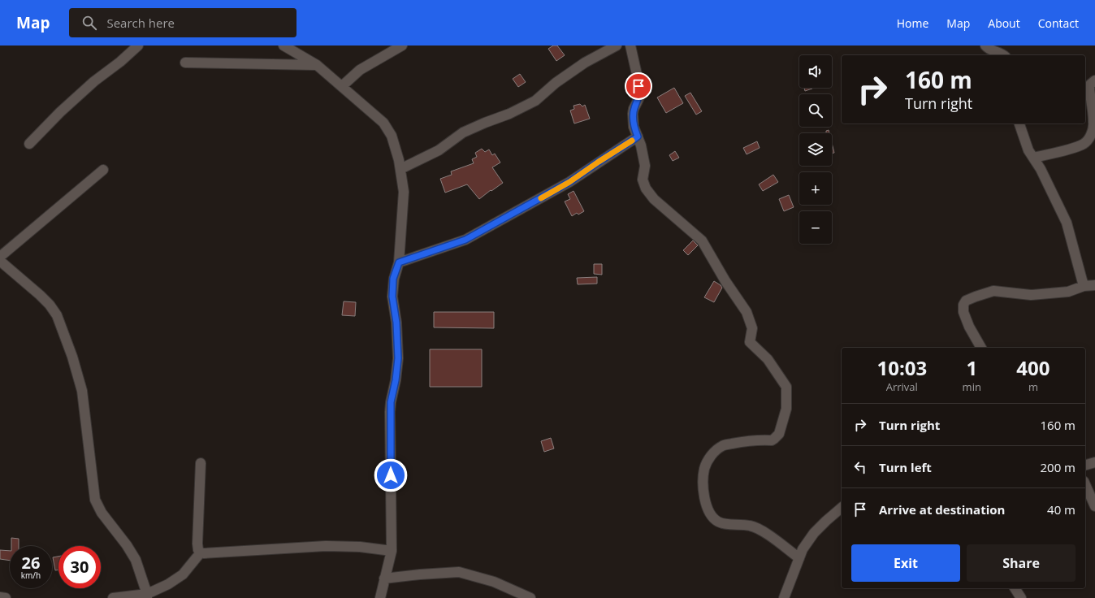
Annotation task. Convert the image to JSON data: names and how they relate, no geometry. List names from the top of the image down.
{
  "page": {
    "header": "Map",
    "search": "Search here",
    "nav": [
      "Home",
      "Map",
      "About",
      "Contact"
    ],
    "map_buttons": ["+", "−"],
    "turn": ["160 m", "Turn right"],
    "eta": [
      "10:03",
      "Arrival",
      "1",
      "min",
      "400",
      "m"
    ],
    "list": [
      {
        "name": "Turn right",
        "value": "160 m"
      },
      {
        "name": "Turn left",
        "value": "200 m"
      },
      {
        "name": "Arrive at destination",
        "value": "40 m"
      }
    ],
    "buttons": ["Exit", "Share"],
    "speed": "26 km/h",
    "limit": "30"
  }
}
